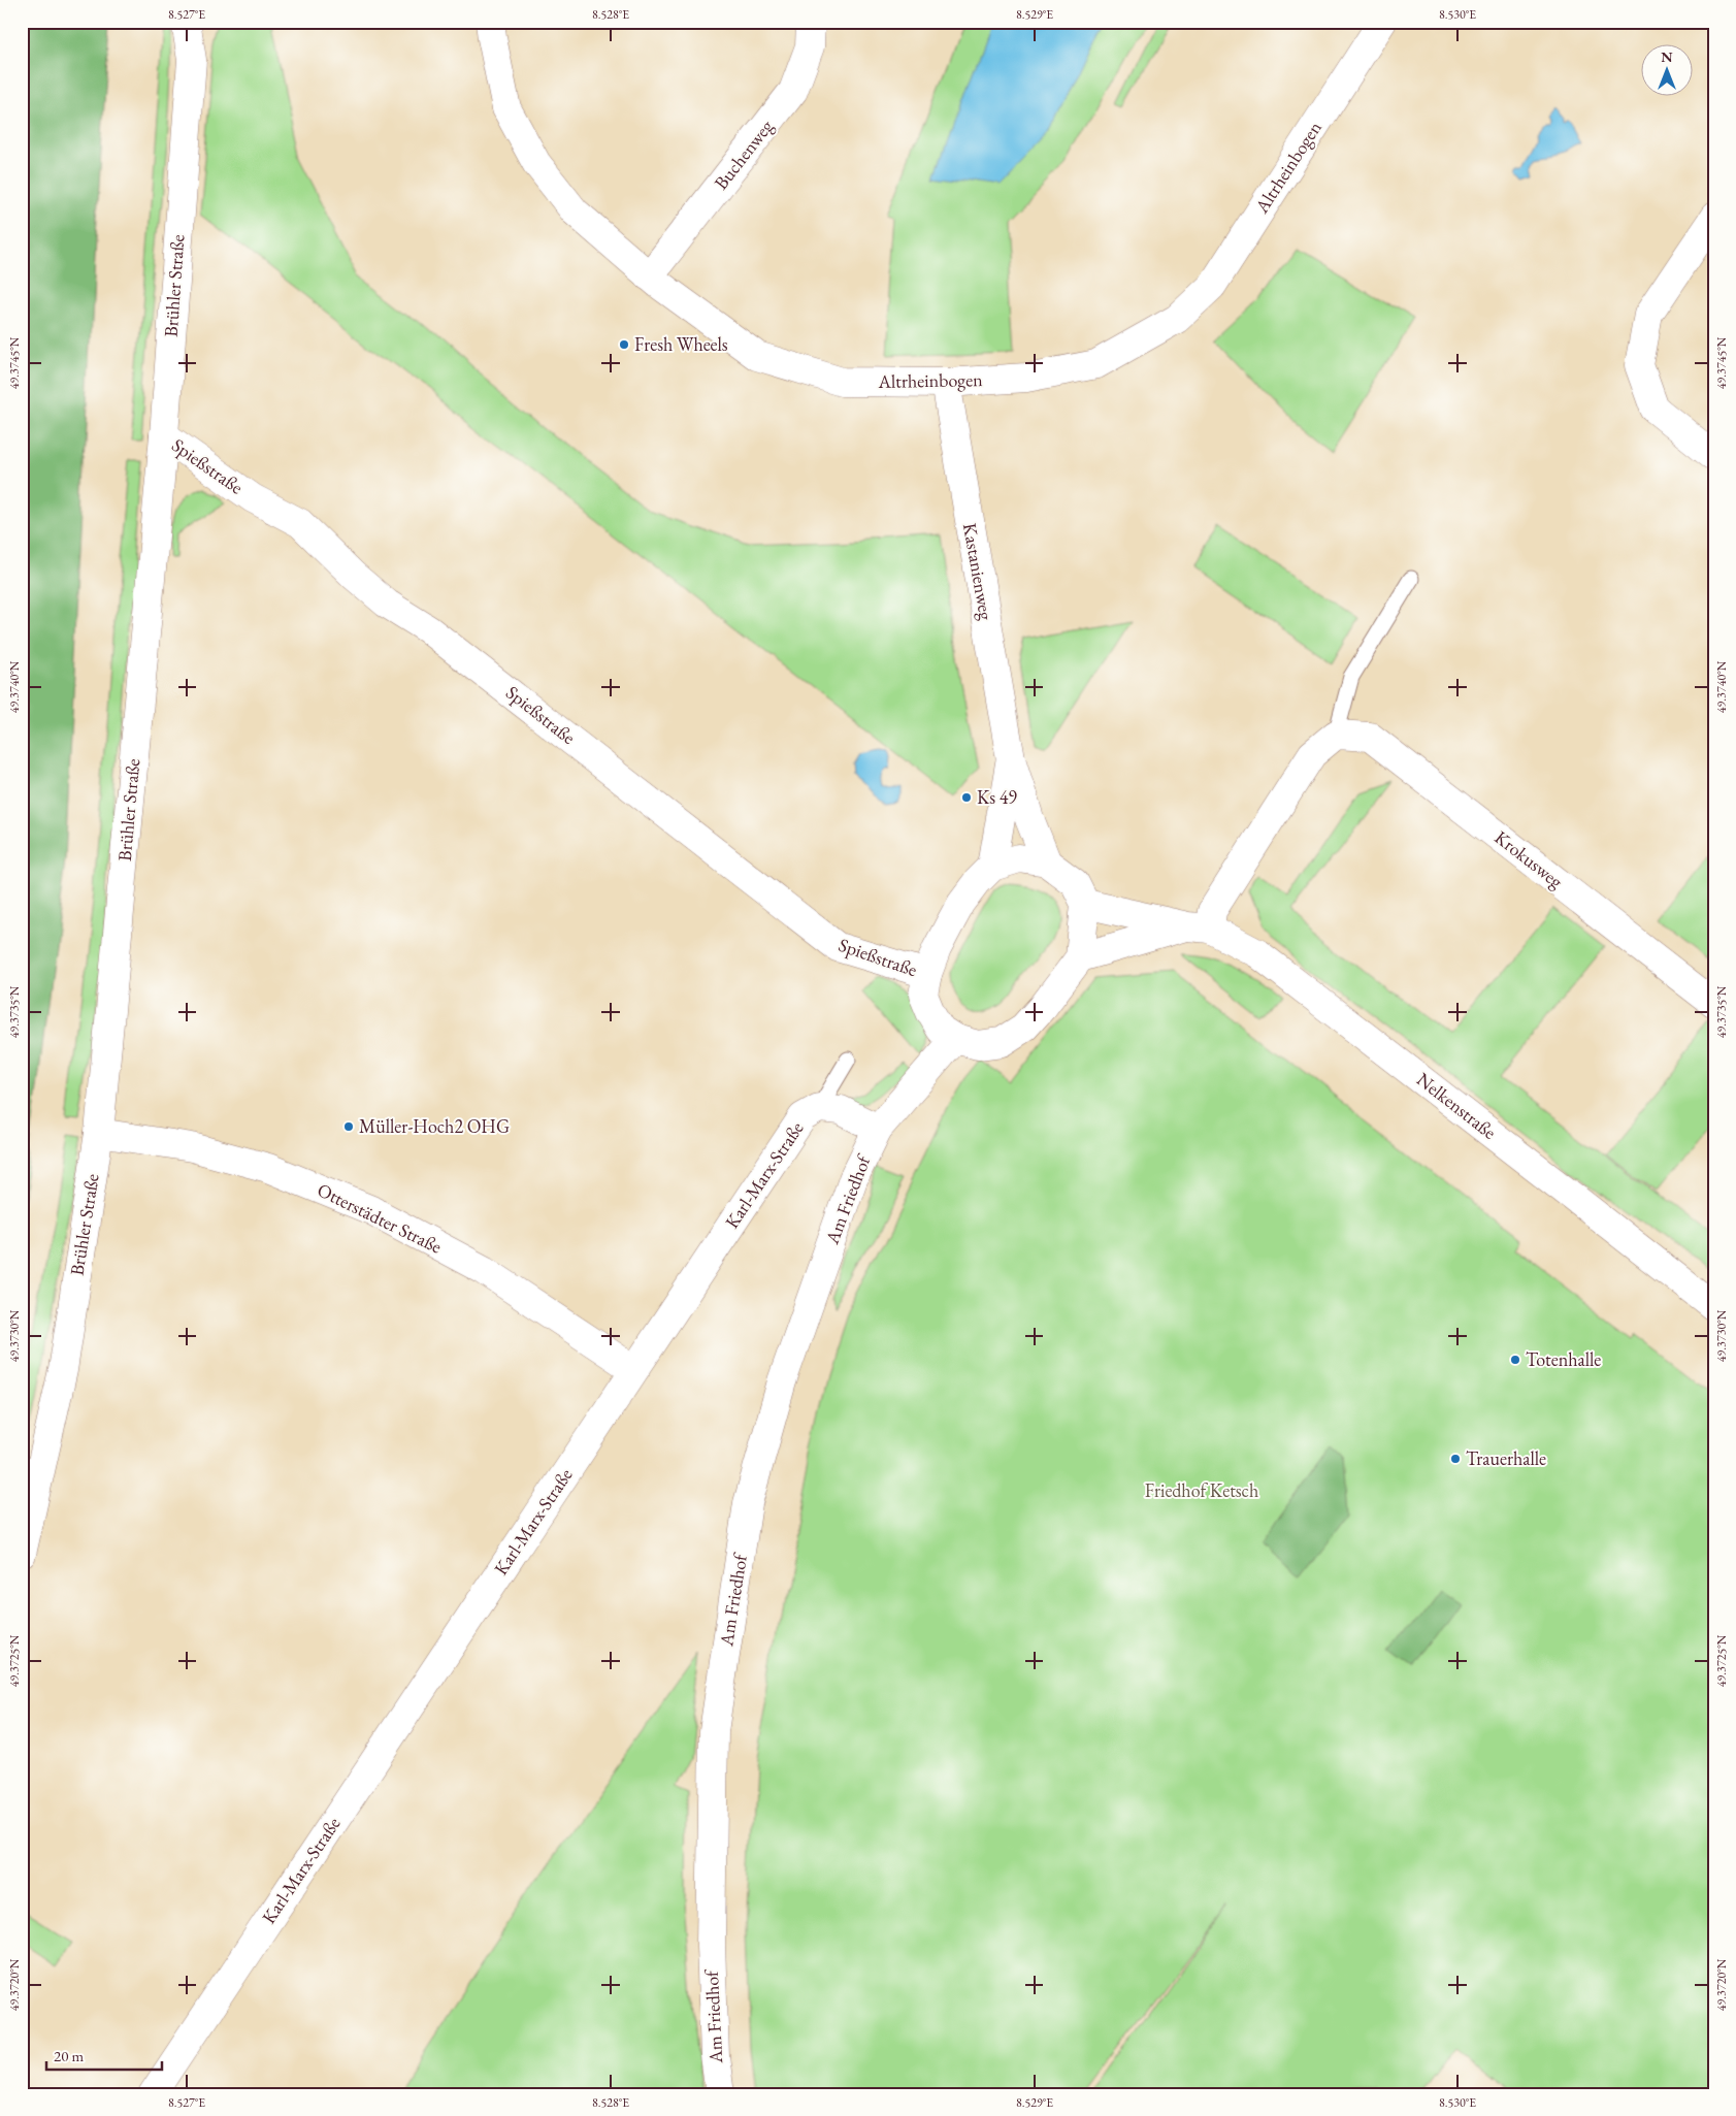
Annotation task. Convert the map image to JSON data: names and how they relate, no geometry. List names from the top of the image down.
{
  "streets": {
    "street": [
      "Buchenweg",
      "Altrheinbogen",
      "Brühler Straße",
      "Spießstraße",
      "Kastanienweg",
      "Krokusweg",
      "Nelkenstraße",
      "Karl-Marx-Straße",
      "Am Friedhof",
      "Otterstädter Straße"
    ]
  },
  "crossings": [
    ["Buchenweg", "Altrheinbogen"],
    ["Altrheinbogen", "Kastanienweg"],
    ["Brühler Straße", "Spießstraße"],
    ["Brühler Straße", "Otterstädter Straße"],
    ["Spießstraße", "Kastanienweg"],
    ["Spießstraße", "Nelkenstraße"],
    ["Kastanienweg", "Nelkenstraße"],
    ["Karl-Marx-Straße", "Am Friedhof"],
    ["Karl-Marx-Straße", "Otterstädter Straße"]
  ],
  "parks": ["Friedhof Ketsch"],
  "places": [
    "Fresh Wheels",
    "Ks 49",
    "Müller-Hoch2 OHG",
    "Totenhalle",
    "Trauerhalle"
  ],
  "scale_bar": "20 m",
  "north": "top",
  "coordinates": [
    "8.527°E",
    "8.528°E",
    "8.529°E",
    "8.530°E",
    "49.3745°N",
    "49.3740°N",
    "49.3735°N",
    "49.3730°N",
    "49.3725°N",
    "49.3720°N"
  ]
}
